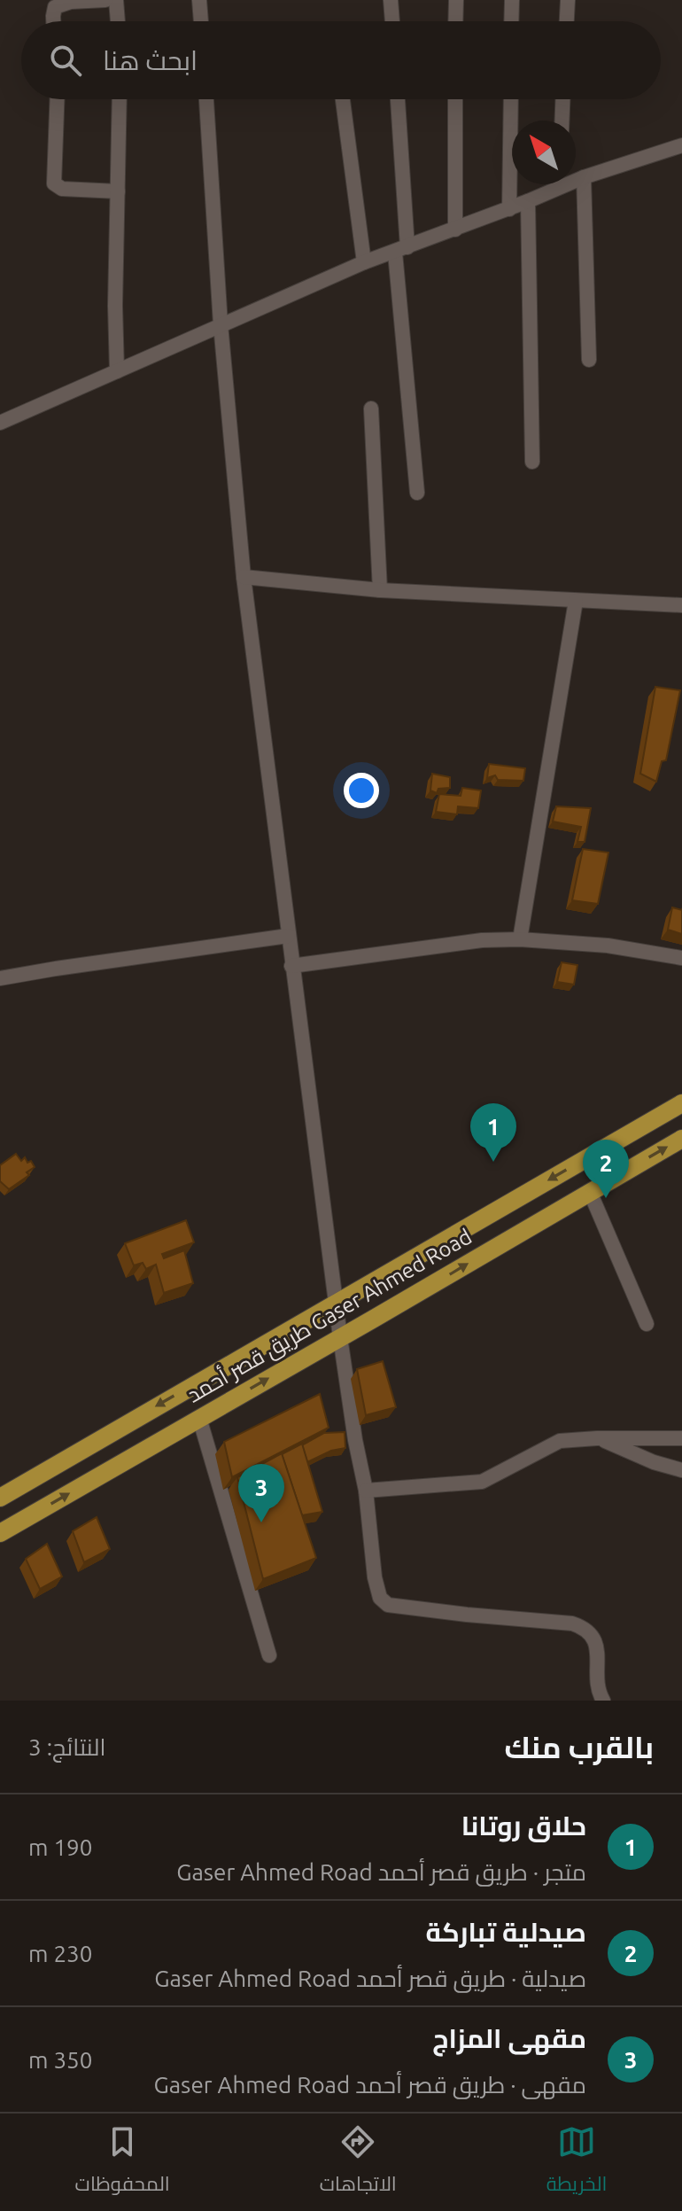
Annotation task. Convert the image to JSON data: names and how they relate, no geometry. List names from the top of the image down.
{
  "streets": {
    "main road": ["طريق قصر أحمد Gaser Ahmed Road"]
  },
  "north": "top left",
  "page": {
    "search": "ابحث هنا",
    "pins": ["1", "2", "3"],
    "heading": ["بالقرب منك", "النتائج: 3"],
    "list": [
      {
        "mark": "1",
        "name": "حلاق روتانا",
        "note": "متجر · طريق قصر أحمد Gaser Ahmed Road",
        "value": "190 m"
      },
      {
        "mark": "2",
        "name": "صيدلية تباركة",
        "note": "صيدلية · طريق قصر أحمد Gaser Ahmed Road",
        "value": "230 m"
      },
      {
        "mark": "3",
        "name": "مقهى المزاج",
        "note": "مقهى · طريق قصر أحمد Gaser Ahmed Road",
        "value": "350 m"
      }
    ],
    "nav": ["الخريطة", "الاتجاهات", "المحفوظات"]
  }
}
